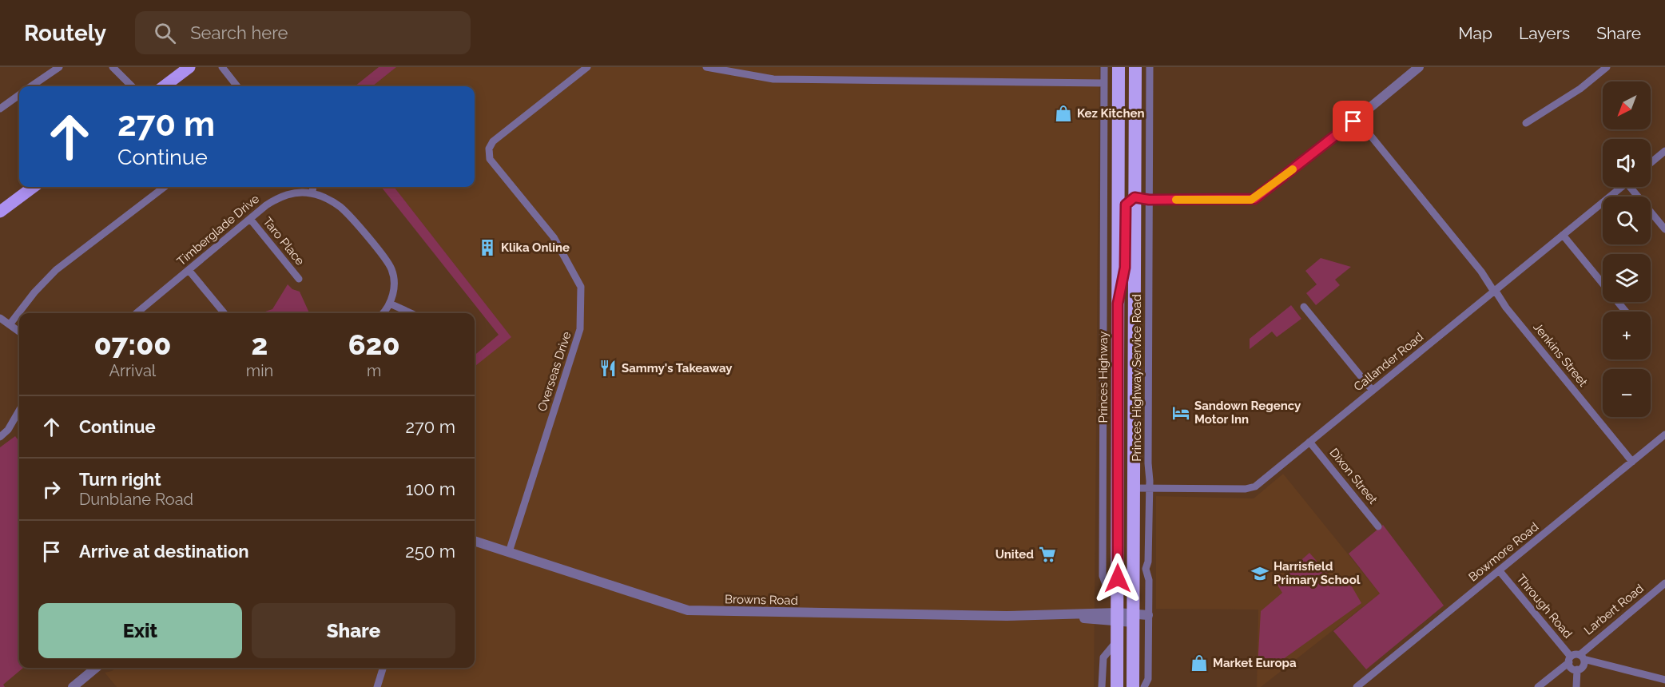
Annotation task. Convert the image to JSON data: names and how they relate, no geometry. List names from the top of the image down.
{
  "streets": {
    "highway": ["Princes Highway"],
    "street": [
      "Timberglade Drive",
      "Taro Place",
      "Jenkins Street",
      "Callander Road",
      "Overseas Drive",
      "Princes Highway Service Road",
      "Dixon Street",
      "Bowmore Road",
      "Browns Road",
      "Through Road",
      "Larbert Road"
    ]
  },
  "crossings": [
    ["Timberglade Drive", "Taro Place"],
    ["Jenkins Street", "Callander Road"],
    ["Jenkins Street", "Bowmore Road"],
    ["Callander Road", "Princes Highway Service Road"],
    ["Callander Road", "Dixon Street"],
    ["Overseas Drive", "Browns Road"],
    ["Princes Highway", "Browns Road"],
    ["Princes Highway Service Road", "Browns Road"],
    ["Bowmore Road", "Through Road"]
  ],
  "places": {
    "shop": ["Kez Kitchen", "Market Europa"],
    "building": ["Klika Online"],
    "restaurant": ["Sammy's Takeaway"],
    "hotel": ["Sandown Regency Motor Inn"],
    "supermarket": ["United"],
    "school or university": ["Harrisfield Primary School"]
  },
  "north": "bottom left",
  "page": {
    "header": "Routely",
    "search": "Search here",
    "nav": ["Map", "Layers", "Share"],
    "map_buttons": ["+", "−"],
    "turn": ["270 m", "Continue"],
    "eta": [
      "07:00",
      "Arrival",
      "2",
      "min",
      "620",
      "m"
    ],
    "list": [
      {
        "name": "Continue",
        "value": "270 m"
      },
      {
        "name": "Turn right",
        "note": "Dunblane Road",
        "value": "100 m"
      },
      {
        "name": "Arrive at destination",
        "value": "250 m"
      }
    ],
    "buttons": ["Exit", "Share"]
  }
}
